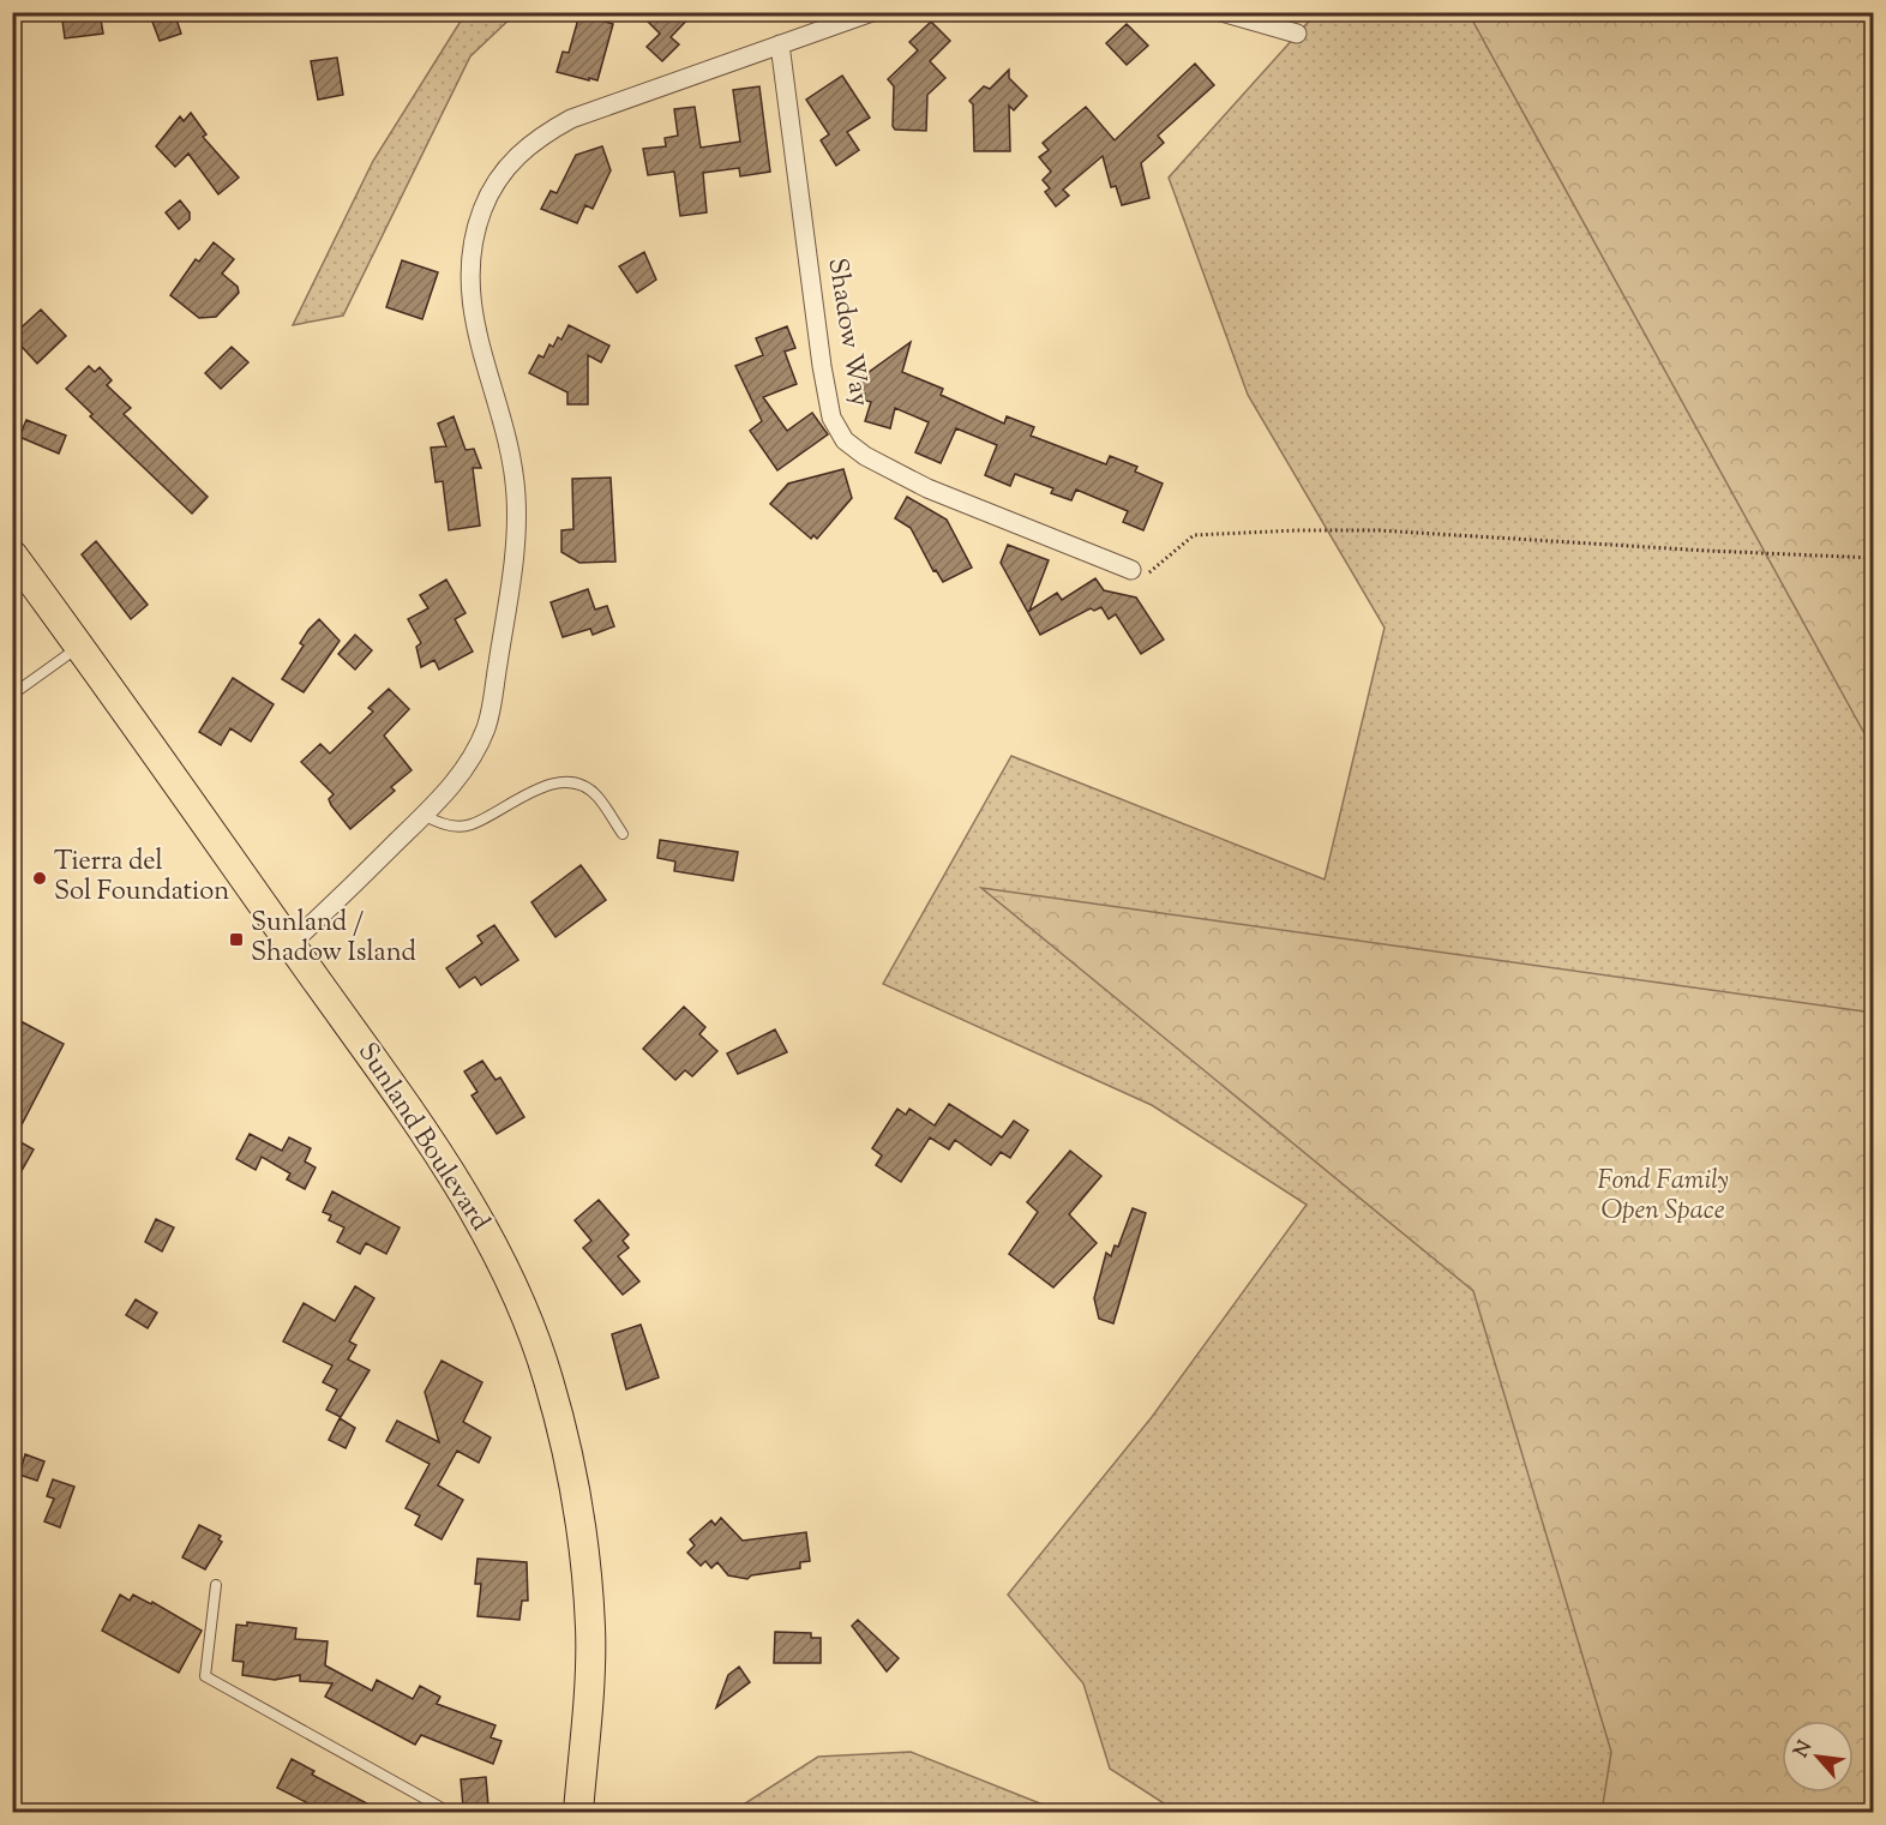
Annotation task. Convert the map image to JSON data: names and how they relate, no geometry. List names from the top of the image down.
{
  "streets": {
    "main road": ["Sunland Boulevard"],
    "street": ["Shadow Way"]
  },
  "parks": ["Fond Family Open Space"],
  "places": {
    "other": ["Tierra del Sol Foundation"],
    "transit": ["Sunland / Shadow Island"]
  },
  "north": "top left"
}
